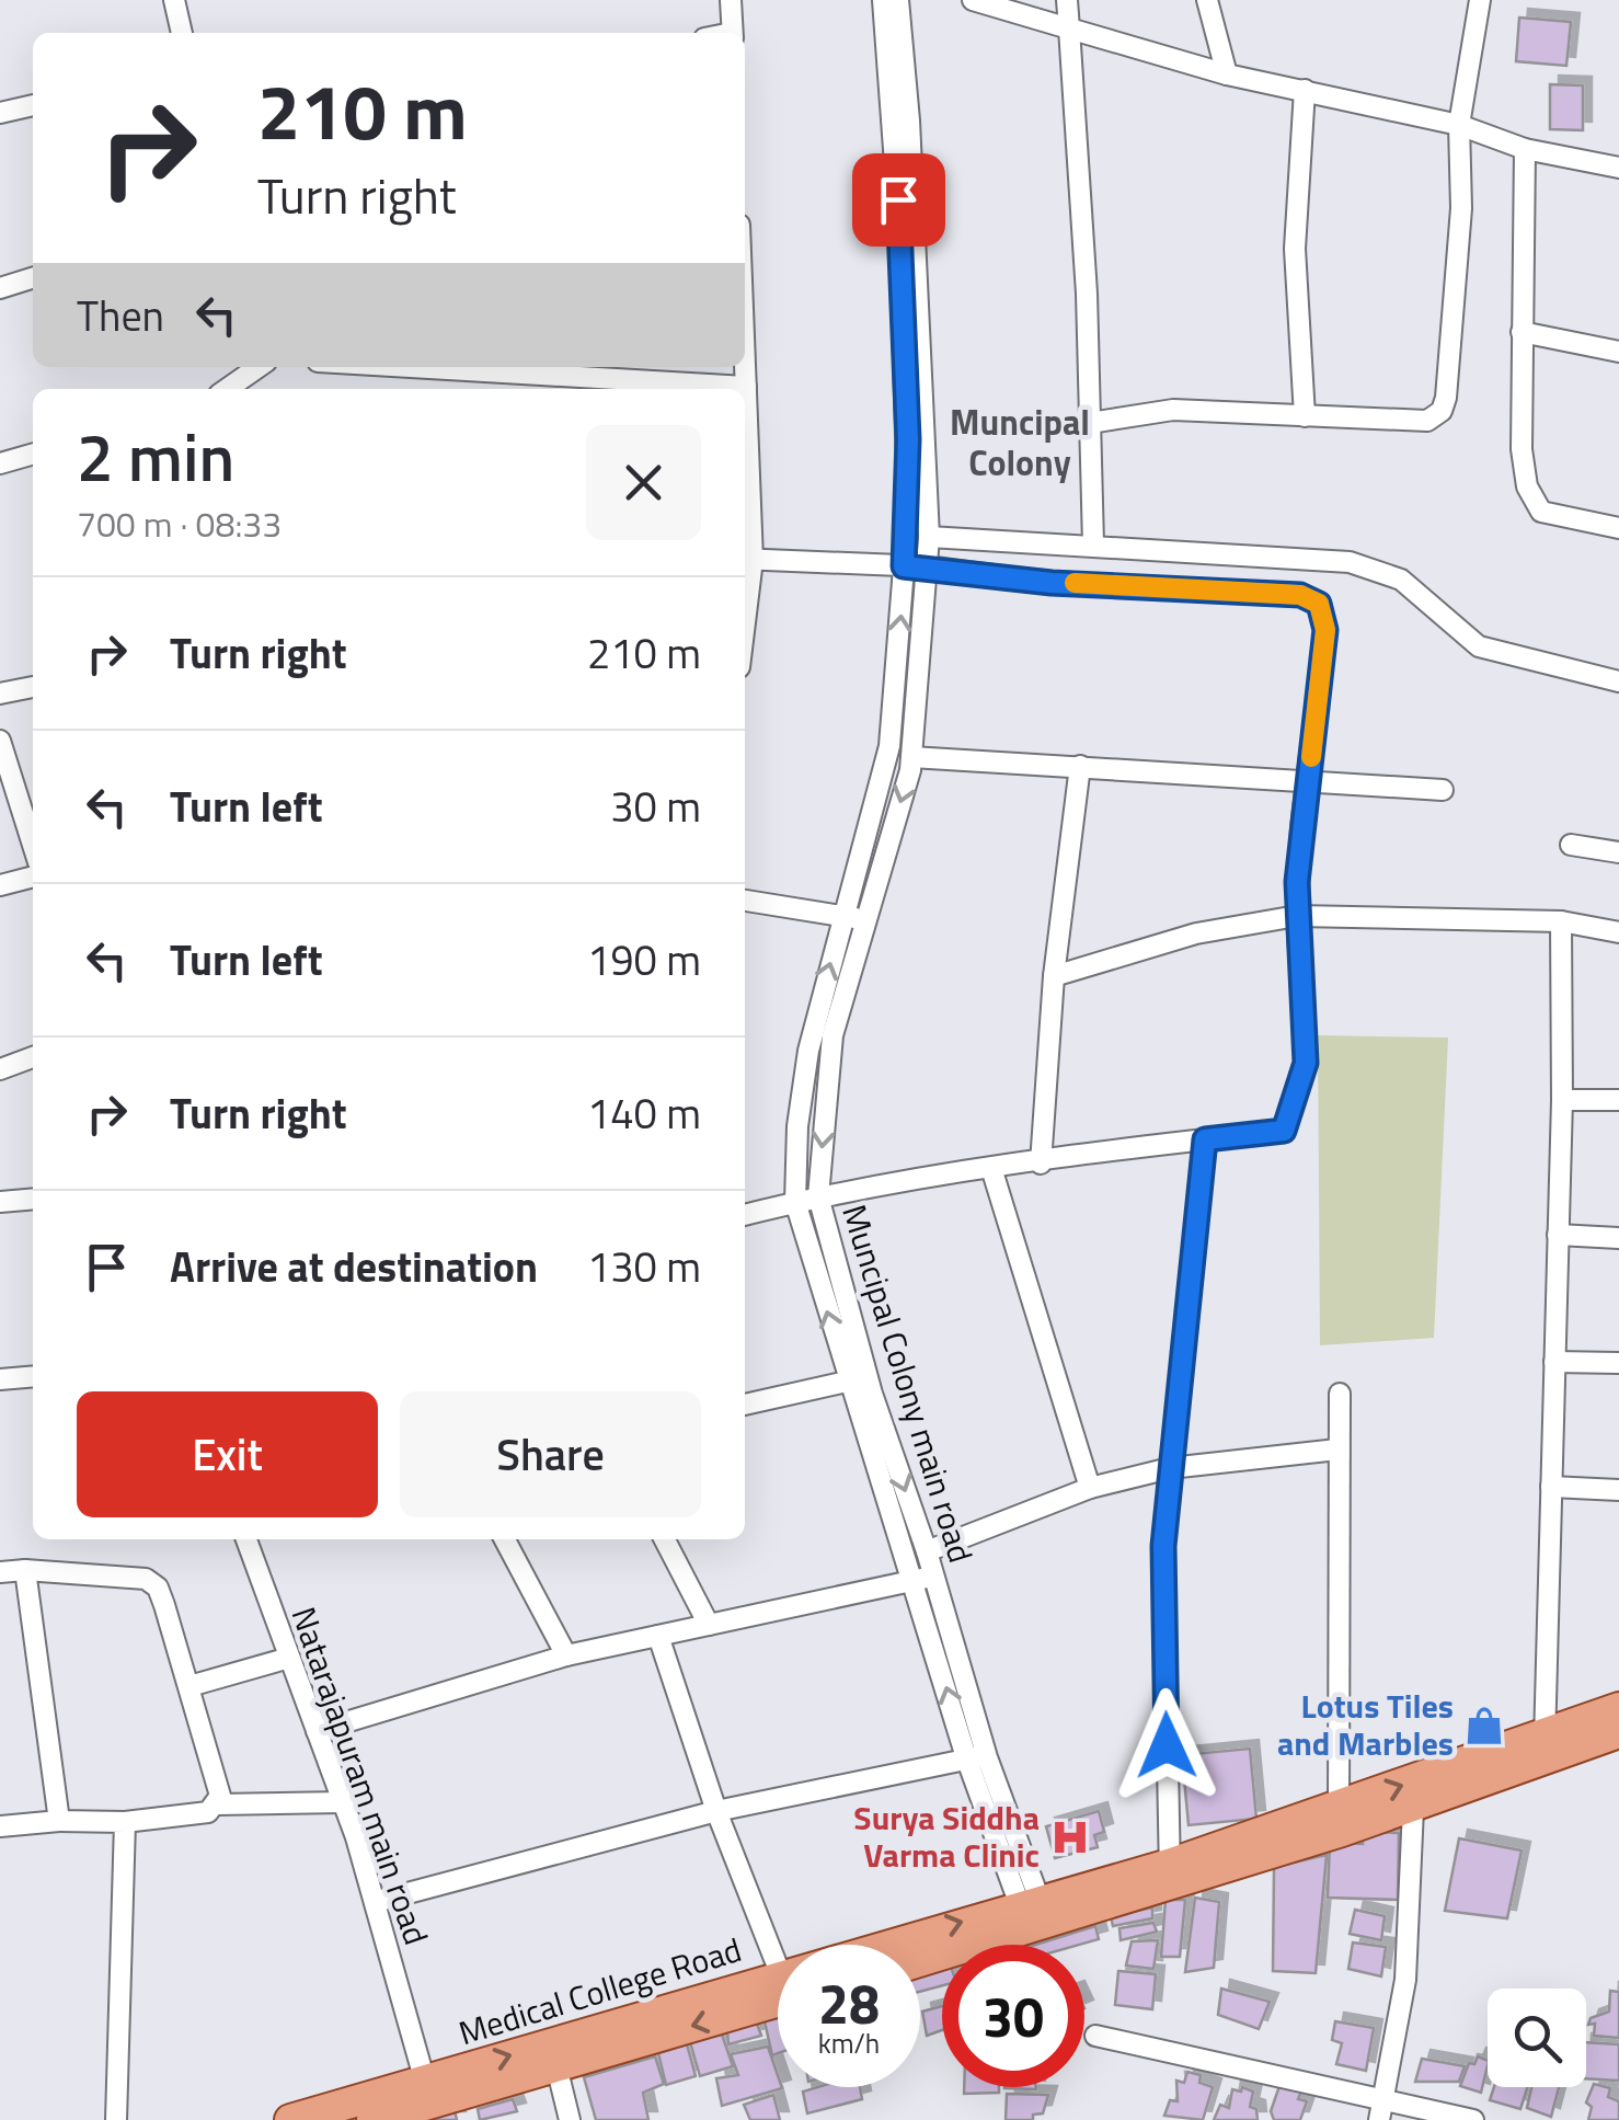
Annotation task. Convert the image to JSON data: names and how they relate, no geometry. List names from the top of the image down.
{
  "streets": {
    "main road": ["Medical College Road"],
    "street": ["Muncipal Colony main road", "Natarajapuram main road"]
  },
  "crossings": [
    ["Muncipal Colony main road", "Medical College Road"],
    ["Natarajapuram main road", "Medical College Road"]
  ],
  "districts": ["Muncipal Colony"],
  "places": {
    "shop": ["Lotus Tiles and Marbles"],
    "hospital": ["Surya Siddha Varma Clinic"]
  },
  "page": {
    "turn": ["210 m", "Turn right"],
    "then": "Then",
    "heading": ["2 min", "700 m · 08:33"],
    "list": [
      {
        "name": "Turn right",
        "value": "210 m"
      },
      {
        "name": "Turn left",
        "value": "30 m"
      },
      {
        "name": "Turn left",
        "value": "190 m"
      },
      {
        "name": "Turn right",
        "value": "140 m"
      },
      {
        "name": "Arrive at destination",
        "value": "130 m"
      }
    ],
    "buttons": ["Exit", "Share"],
    "speed": "28 km/h",
    "limit": "30"
  }
}
